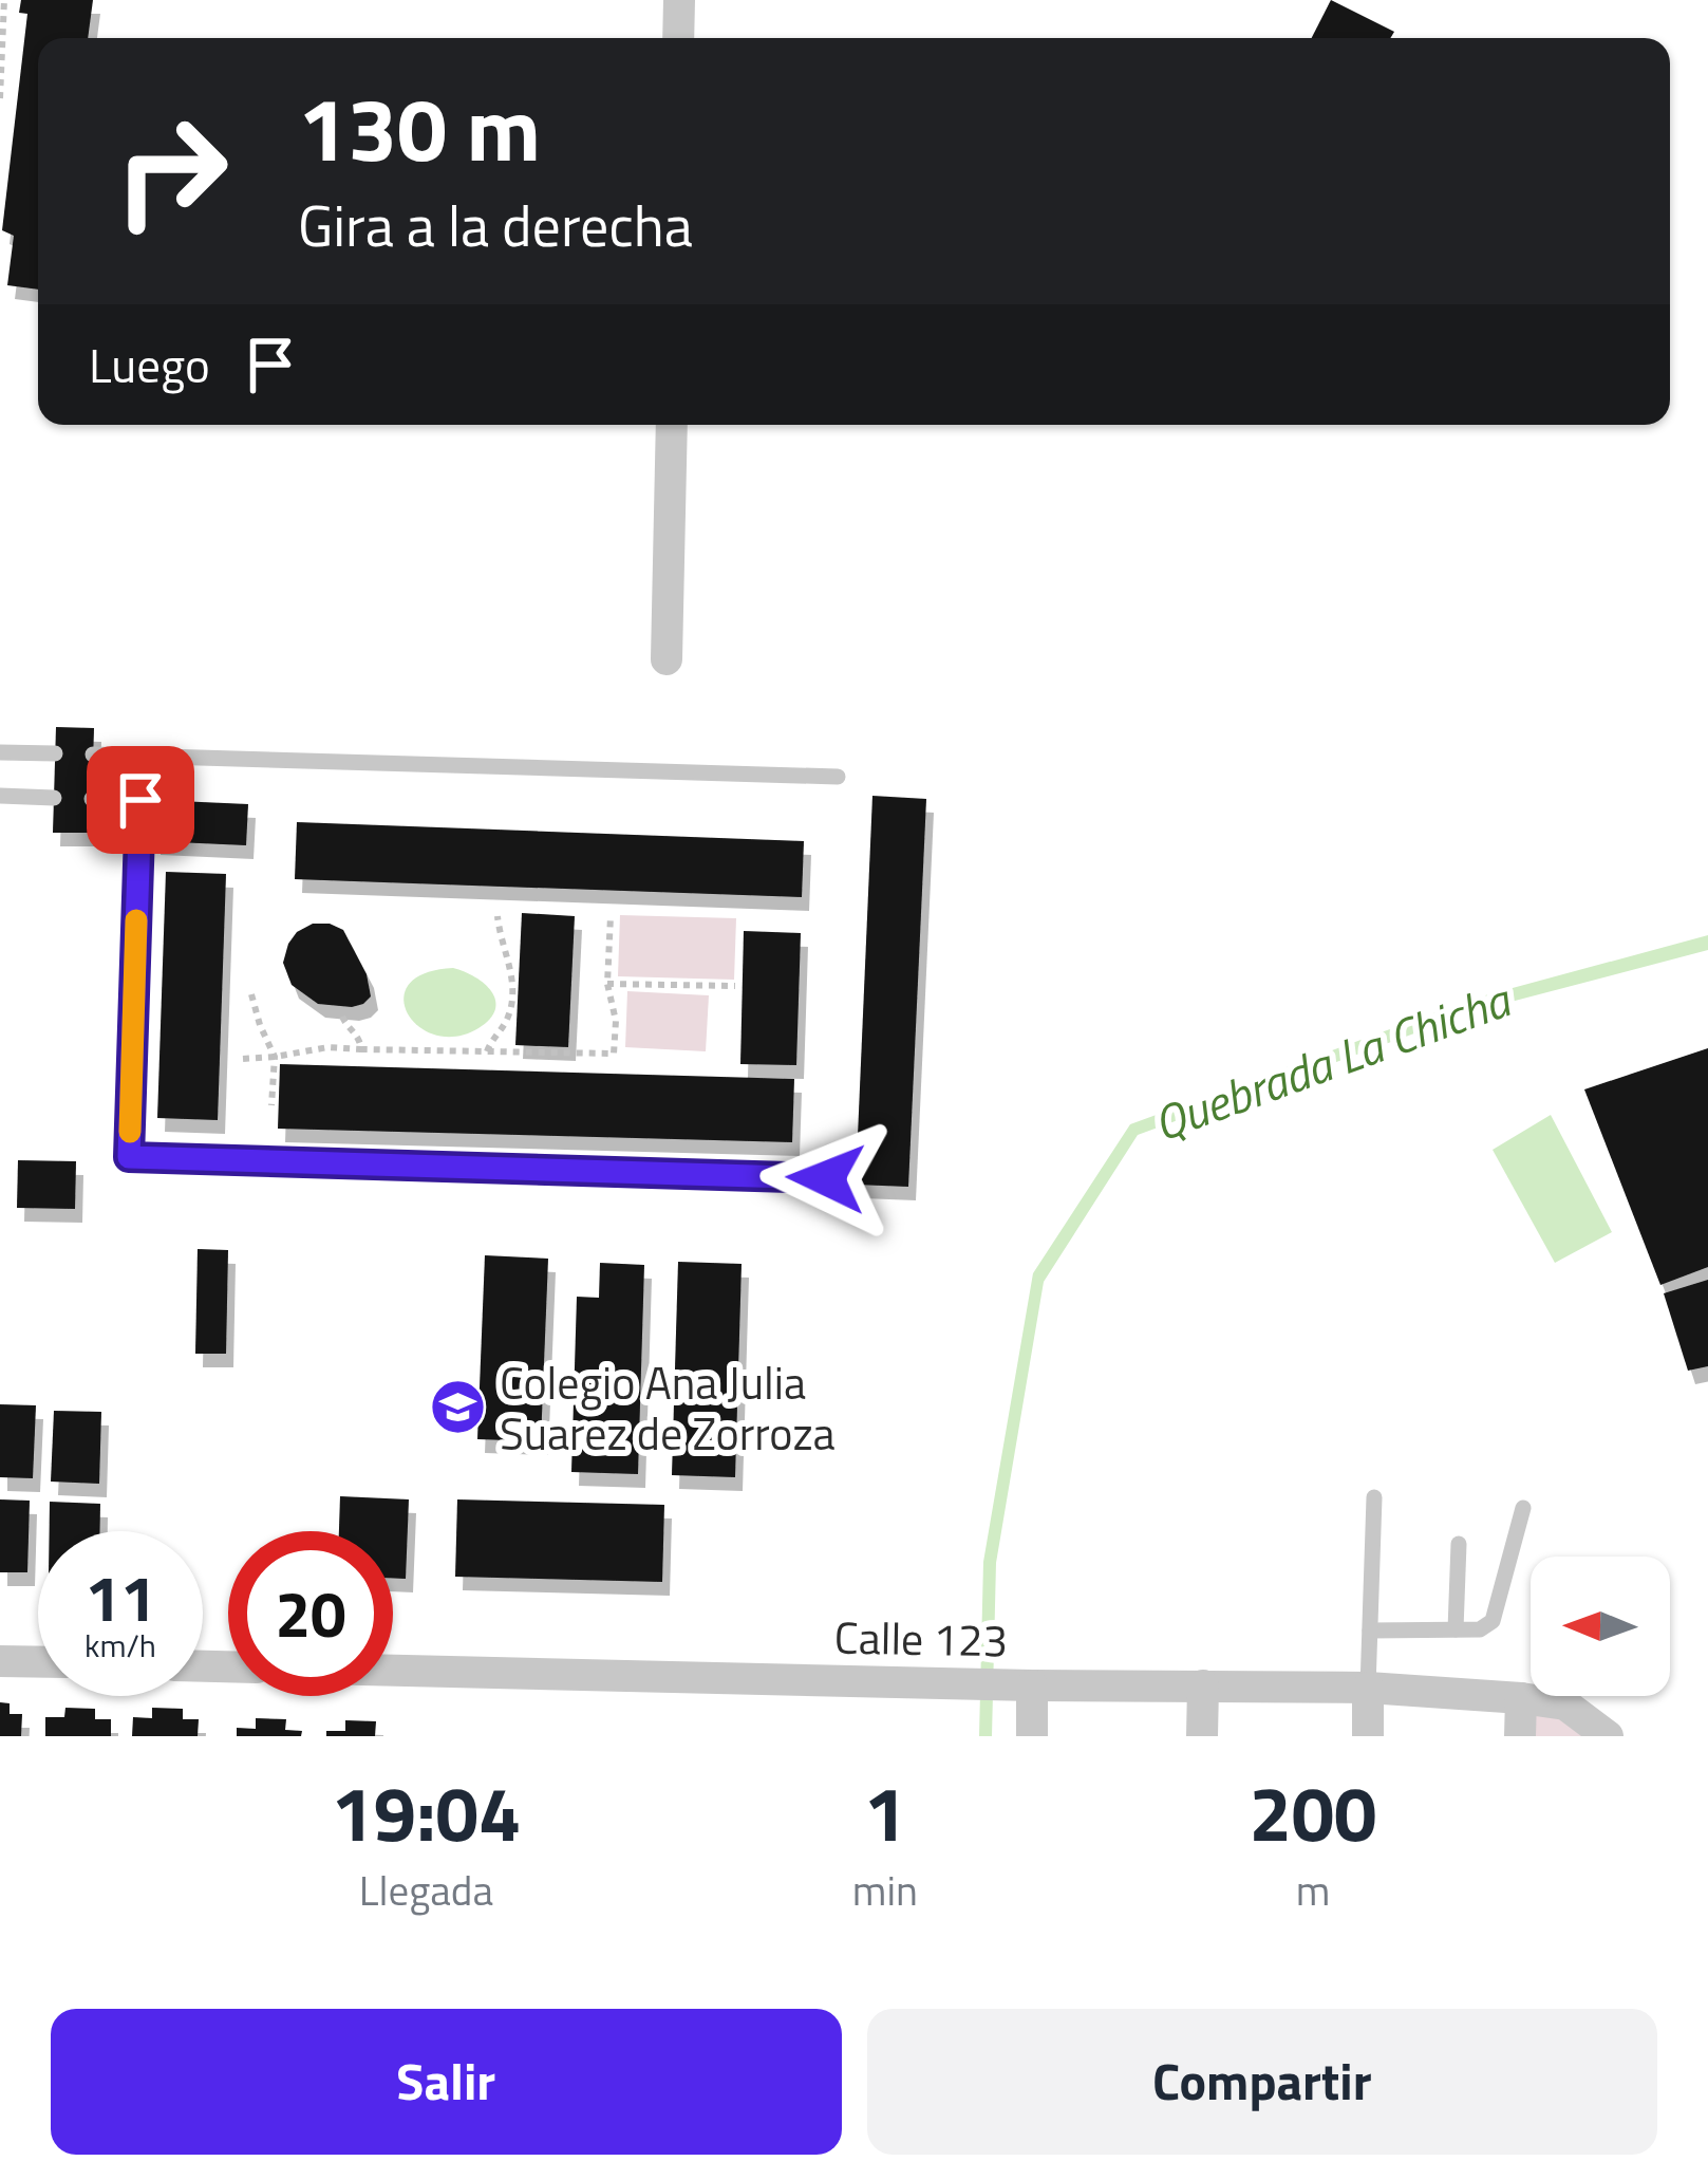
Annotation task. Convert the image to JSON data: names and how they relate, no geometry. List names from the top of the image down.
{
  "streets": {
    "street": ["Calle 123"]
  },
  "water": ["Quebrada La Chicha"],
  "places": {
    "school or university": ["Colegio Ana Julia Suarez de Zorroza"]
  },
  "north": "left",
  "page": {
    "turn": ["130 m", "Gira a la derecha"],
    "then": "Luego",
    "speed": "11 km/h",
    "limit": "20",
    "eta": [
      "19:04",
      "Llegada",
      "1",
      "min",
      "200",
      "m"
    ],
    "buttons": ["Salir", "Compartir"]
  }
}
